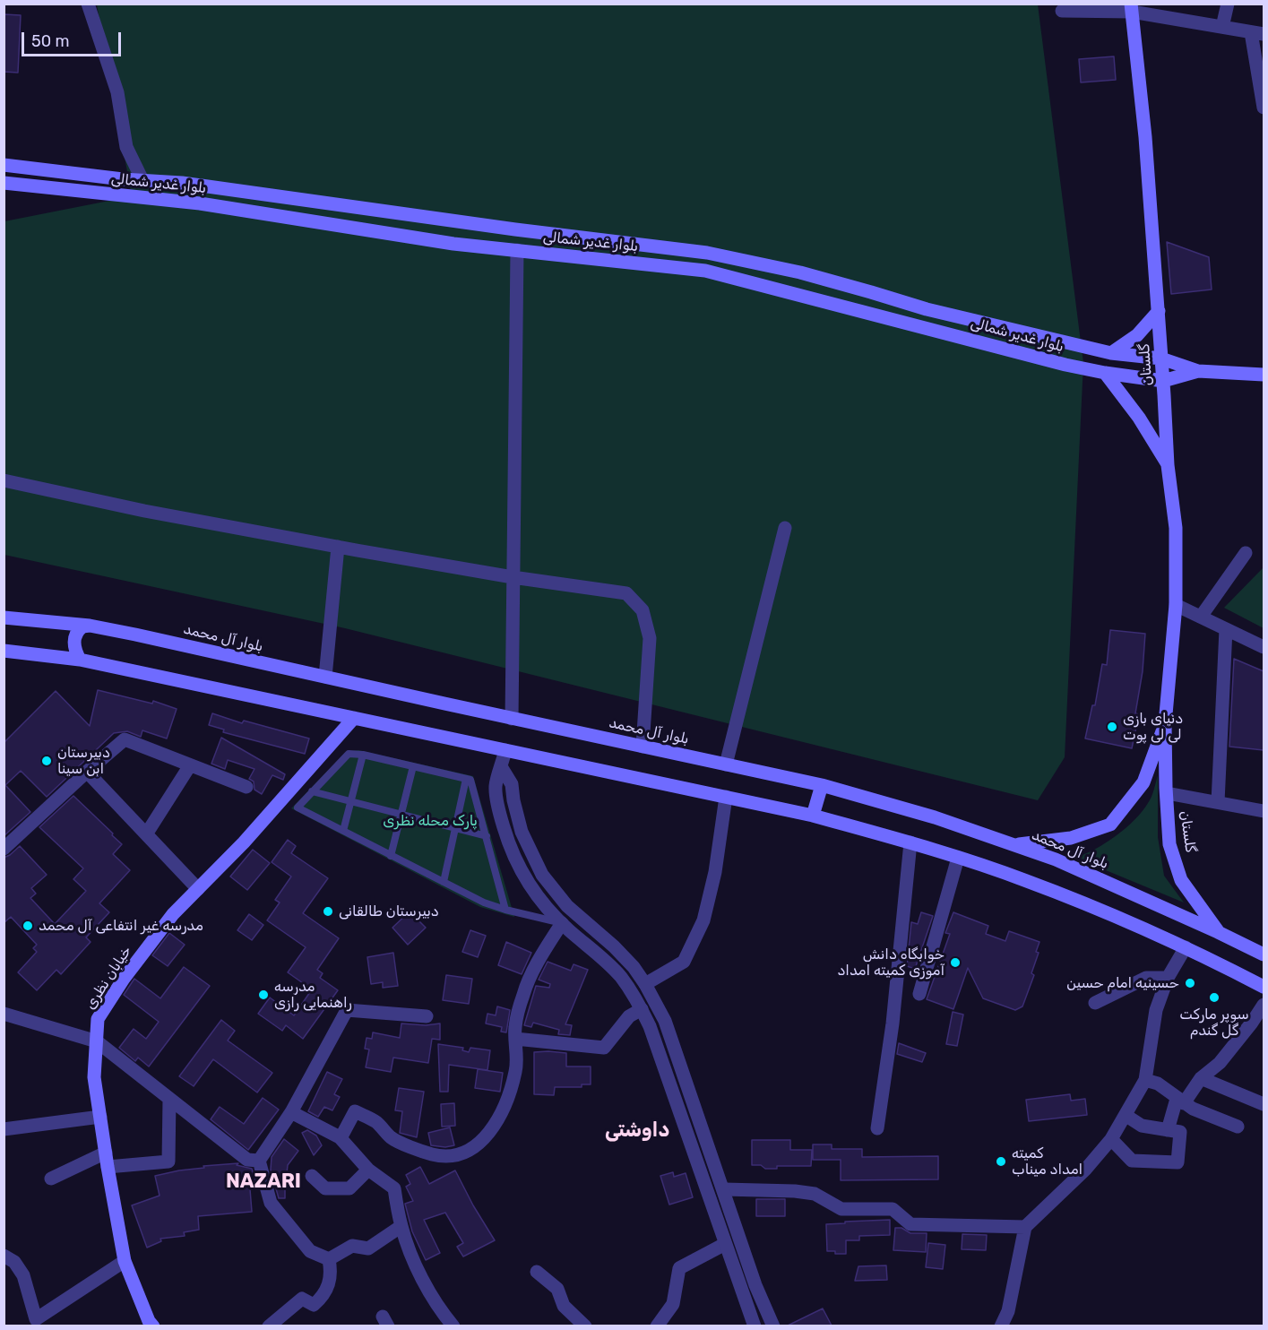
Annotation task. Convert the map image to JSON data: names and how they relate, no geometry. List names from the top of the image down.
{
  "streets": {
    "main road": [
      "بلوار غدیر شمالی",
      "گلستان",
      "بلوار آل محمد",
      "خیابان نظری"
    ]
  },
  "crossings": [
    ["بلوار غدیر شمالی", "گلستان"],
    ["گلستان", "بلوار آل محمد"]
  ],
  "districts": ["داوشتی", "NAZARI"],
  "parks": ["پارک محله نظری"],
  "places": [
    "دنیای بازی لی لی پوت",
    "دبیرستان ابن سینا",
    "دبیرستان طالقانی",
    "مدرسه غیر انتفاعی آل محمد",
    "خوابگاه دانش آموزی کمیته امداد",
    "حسینیه امام حسین",
    "مدرسه راهنمایی رازی",
    "سوپر مارکت گل گندم",
    "کمیته امداد میناب"
  ],
  "scale_bar": "50 m"
}
